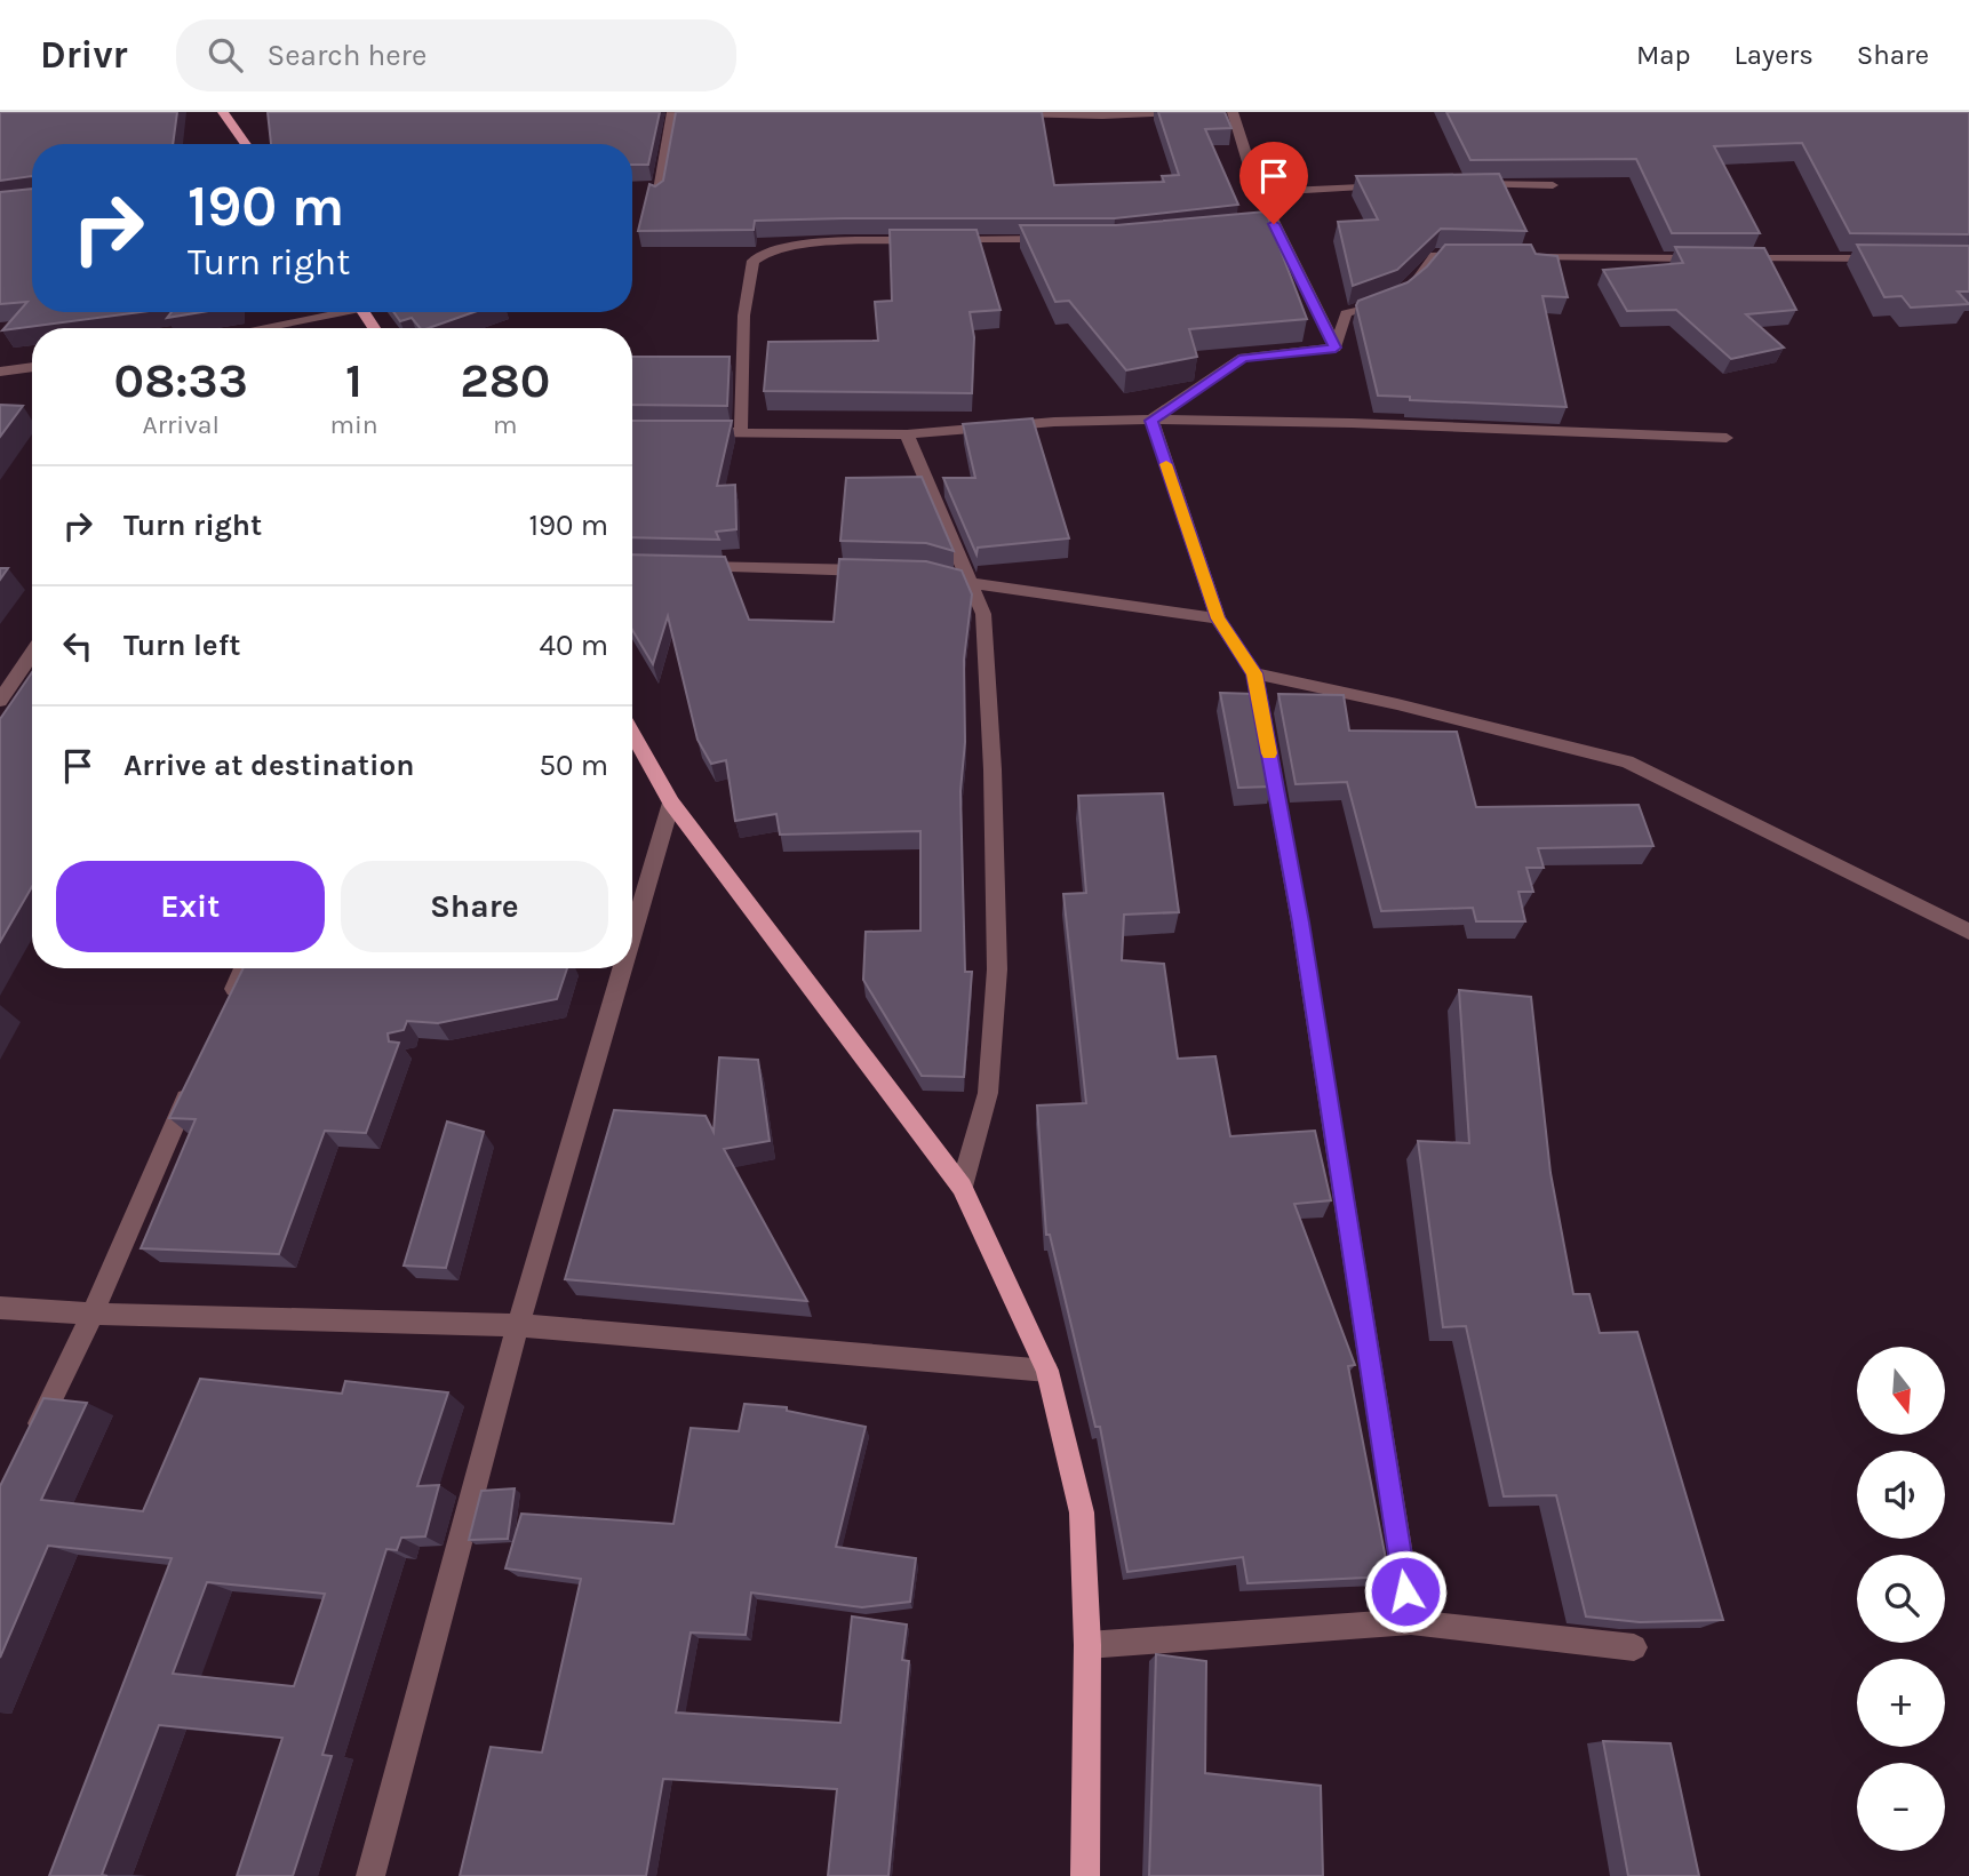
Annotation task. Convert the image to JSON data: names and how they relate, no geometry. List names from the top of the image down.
{
  "north": "bottom",
  "page": {
    "header": "Drivr",
    "search": "Search here",
    "nav": ["Map", "Layers", "Share"],
    "turn": ["190 m", "Turn right"],
    "eta": [
      "08:33",
      "Arrival",
      "1",
      "min",
      "280",
      "m"
    ],
    "list": [
      {
        "name": "Turn right",
        "value": "190 m"
      },
      {
        "name": "Turn left",
        "value": "40 m"
      },
      {
        "name": "Arrive at destination",
        "value": "50 m"
      }
    ],
    "buttons": ["Exit", "Share"],
    "map_buttons": ["+", "−"]
  }
}
